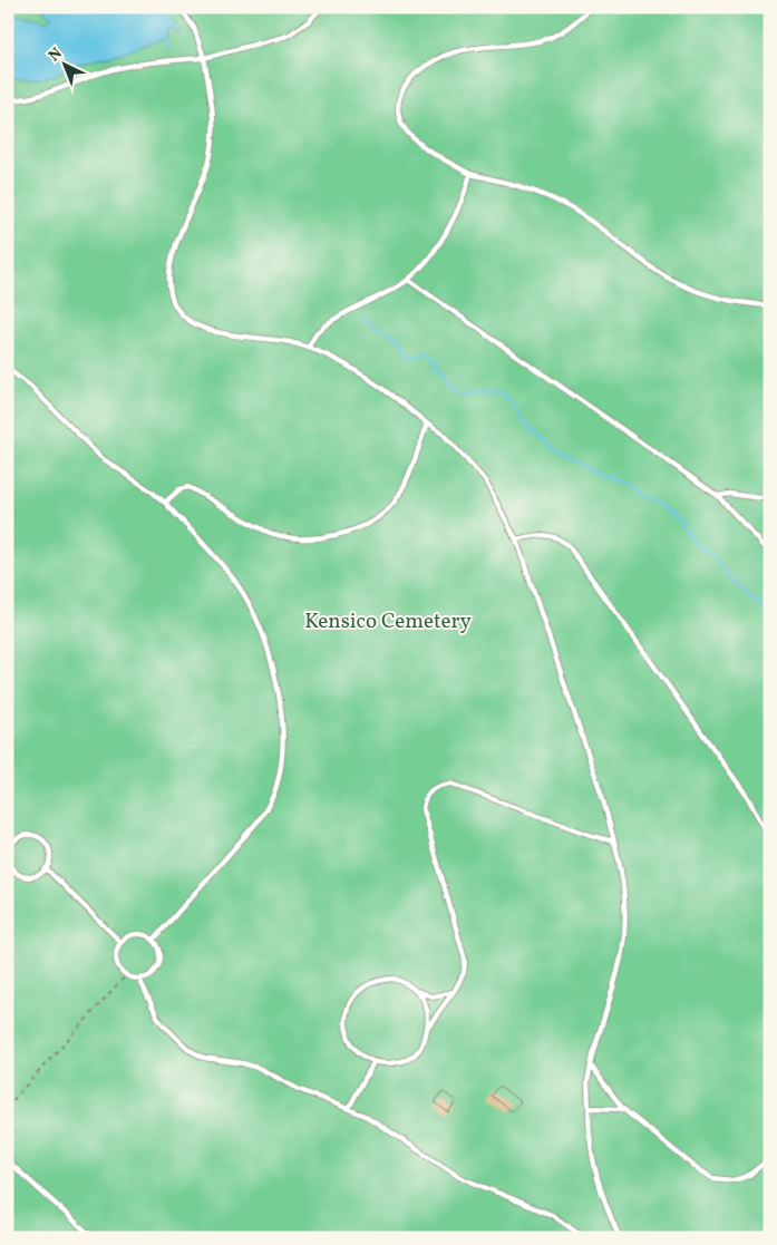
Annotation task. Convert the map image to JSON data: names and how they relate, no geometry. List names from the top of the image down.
{
  "parks": ["Kensico Cemetery"],
  "north": "top left"
}
